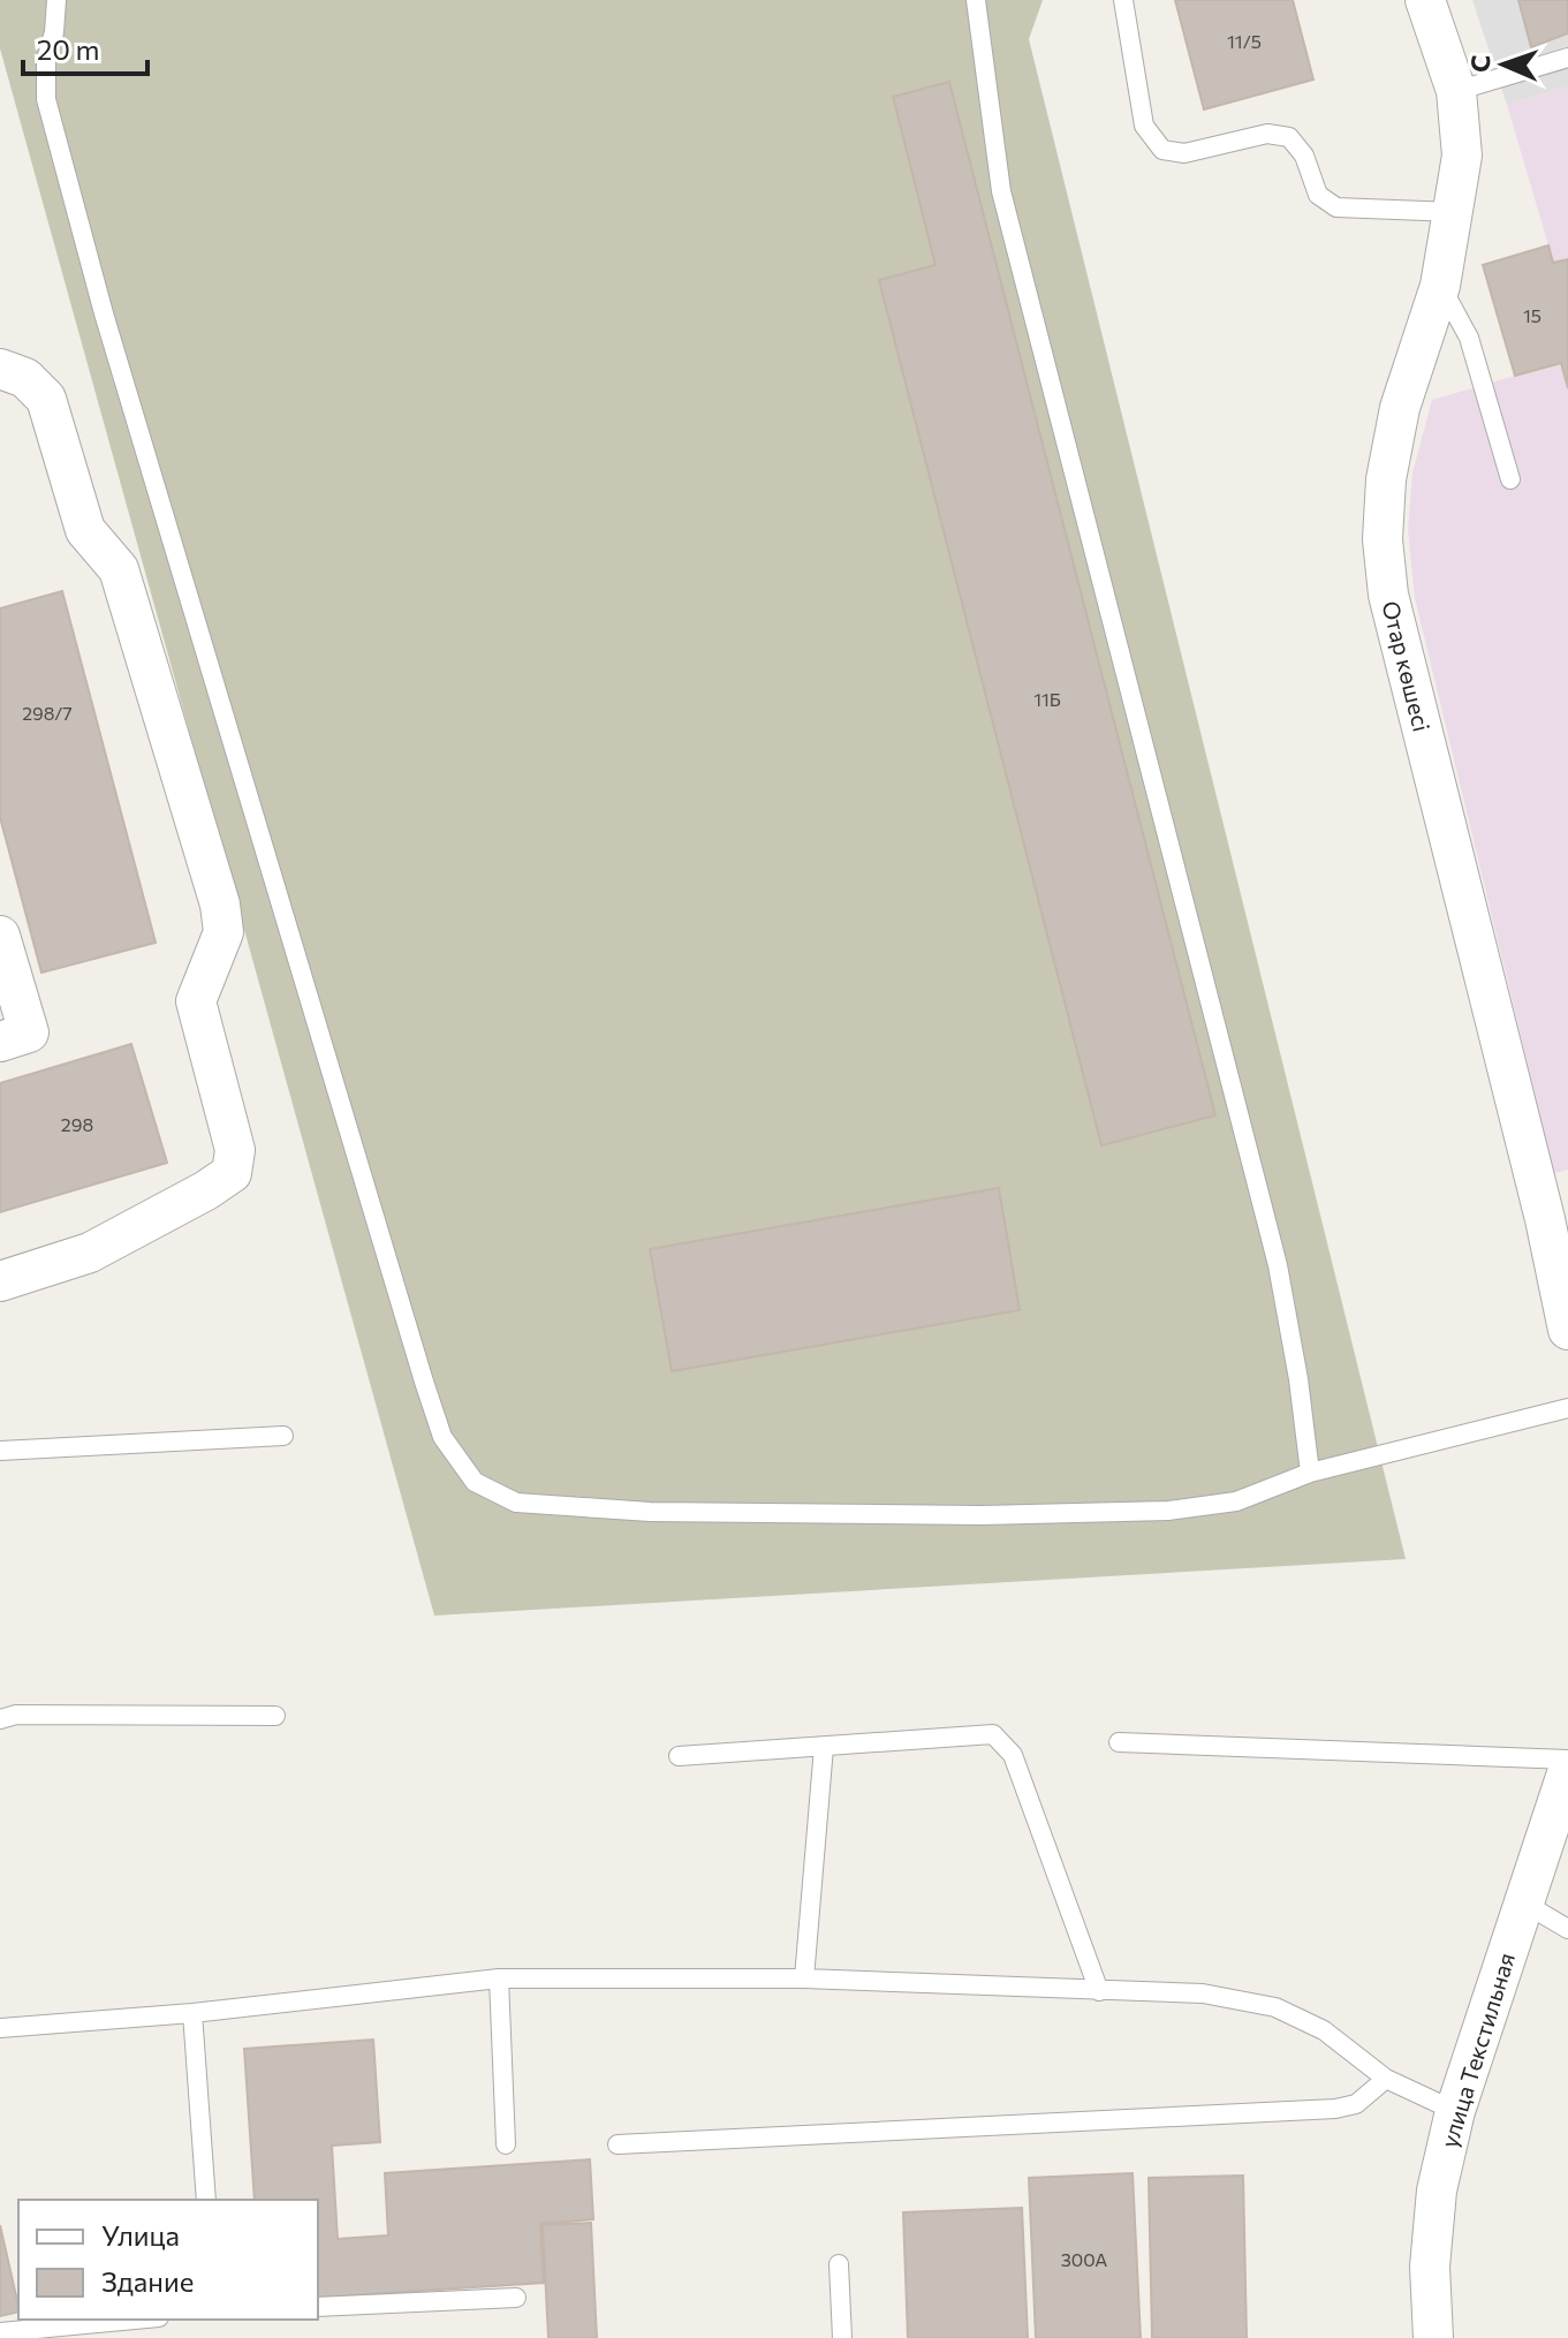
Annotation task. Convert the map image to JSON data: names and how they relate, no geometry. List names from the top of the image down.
{
  "streets": {
    "street": ["Отар көшесі", "улица Текстильная"]
  },
  "house_numbers": [
    "11/5",
    "15",
    "11Б",
    "298/7",
    "298",
    "300А"
  ],
  "legend": ["Улица", "Здание"],
  "scale_bar": "20 m",
  "north": "left"
}
